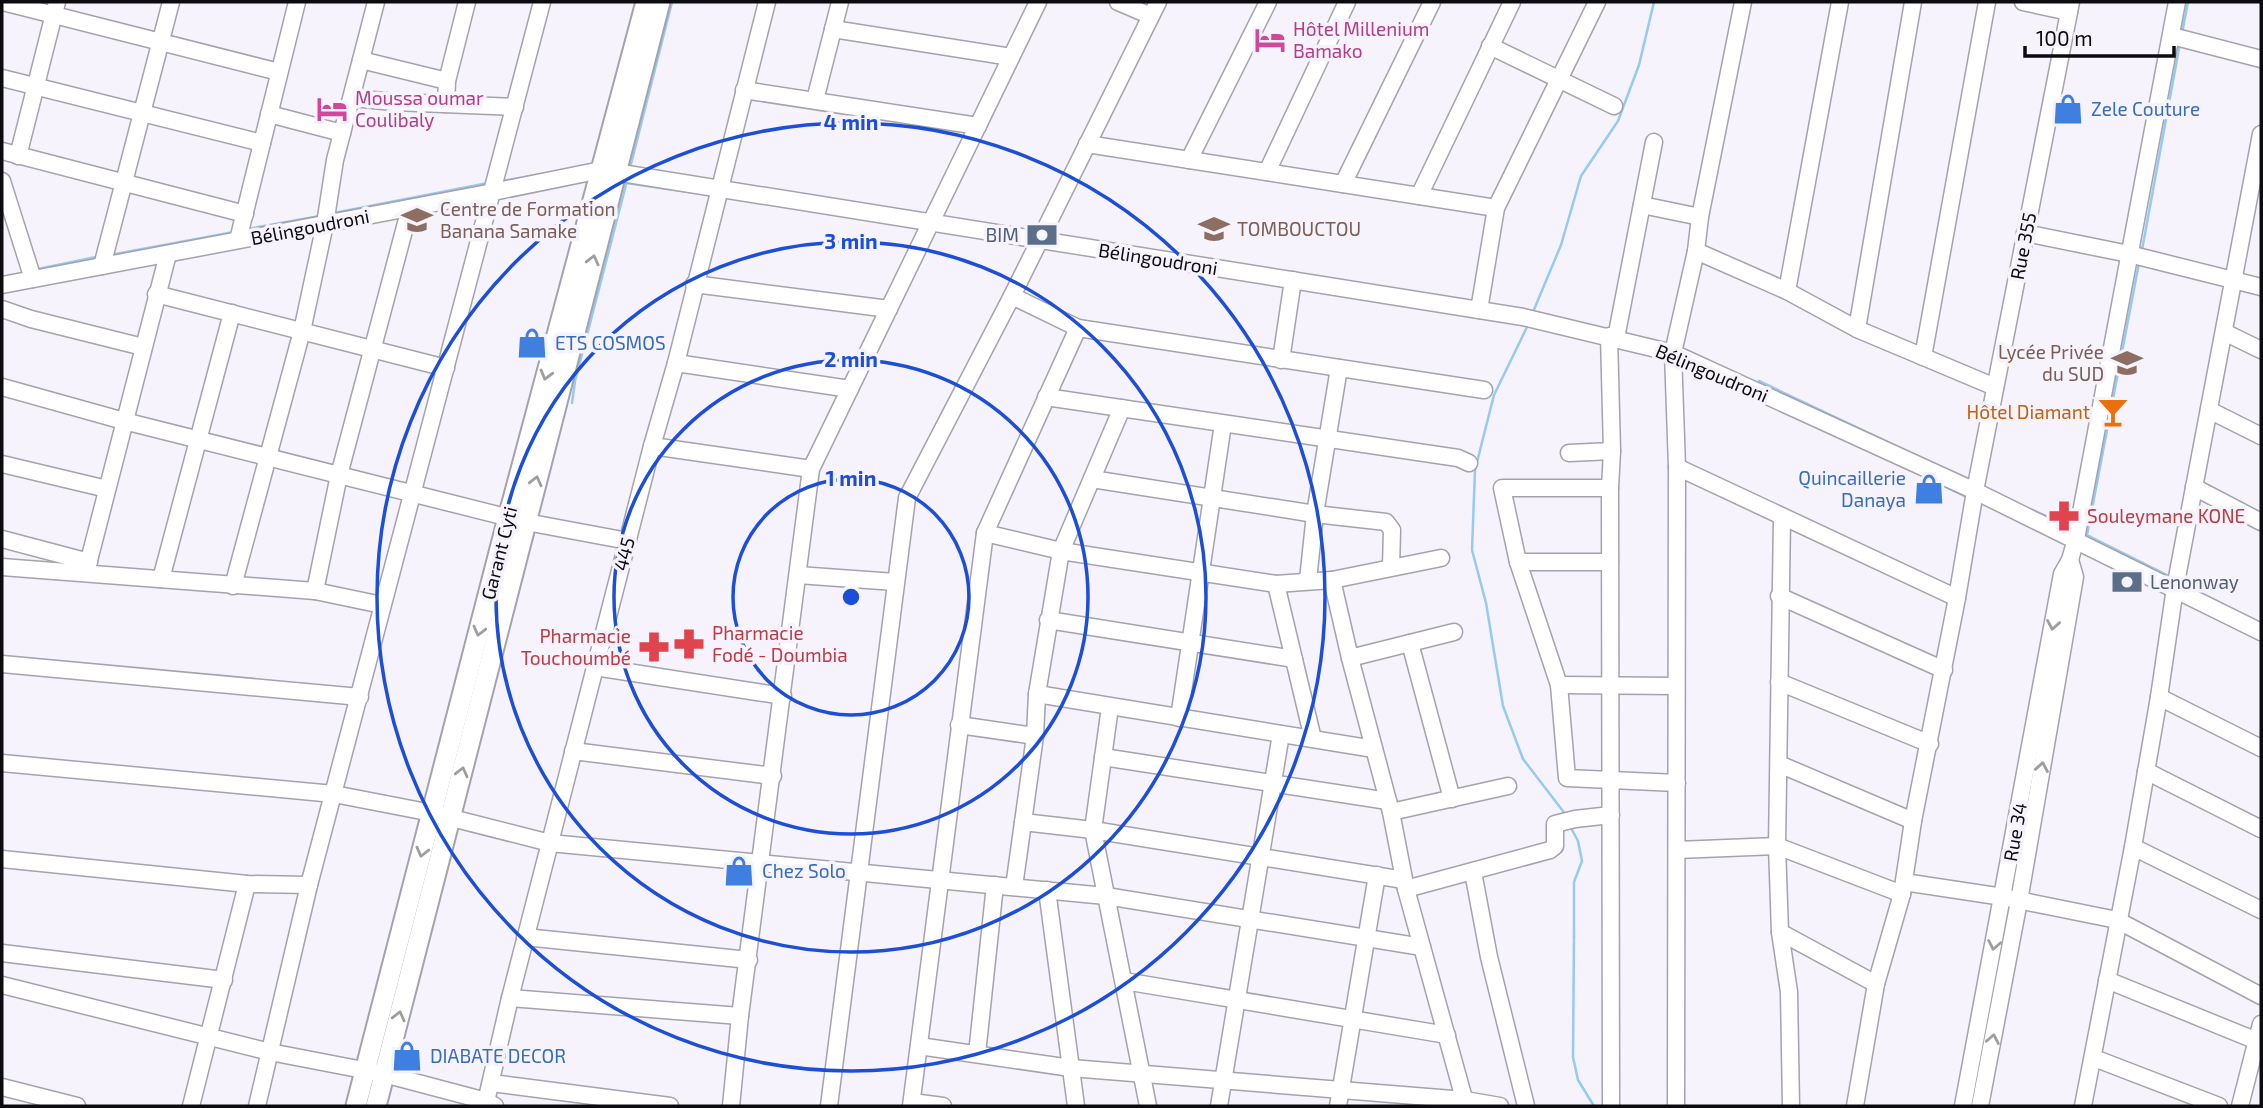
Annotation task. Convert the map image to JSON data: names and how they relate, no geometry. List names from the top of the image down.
{
  "streets": {
    "main road": ["Garant Cyti"],
    "street": [
      "Bélingoudroni",
      "Rue 355",
      "445",
      "Rue 34"
    ]
  },
  "crossings": [
    ["Bélingoudroni", "Rue 355"],
    ["Bélingoudroni", "Garant Cyti"],
    ["Bélingoudroni", "445"],
    ["Bélingoudroni", "Rue 34"]
  ],
  "places": {
    "hotel": ["Hôtel Millenium Bamako", "Moussa oumar Coulibaly"],
    "shop": [
      "Zele Couture",
      "ETS COSMOS",
      "Quincaillerie Danaya",
      "Chez Solo",
      "DIABATE DECOR"
    ],
    "school or university": ["Centre de Formation Banana Samake", "TOMBOUCTOU", "Lycée Privée du SUD"],
    "bank": ["BIM", "Lenonway"],
    "bar": ["Hôtel Diamant"],
    "pharmacy": ["Souleymane KONE", "Pharmacie Fodé - Doumbia", "Pharmacie Touchoumbé"]
  },
  "scale_bar": "100 m",
  "rings": [
    "4 min",
    "3 min",
    "2 min",
    "1 min"
  ]
}
